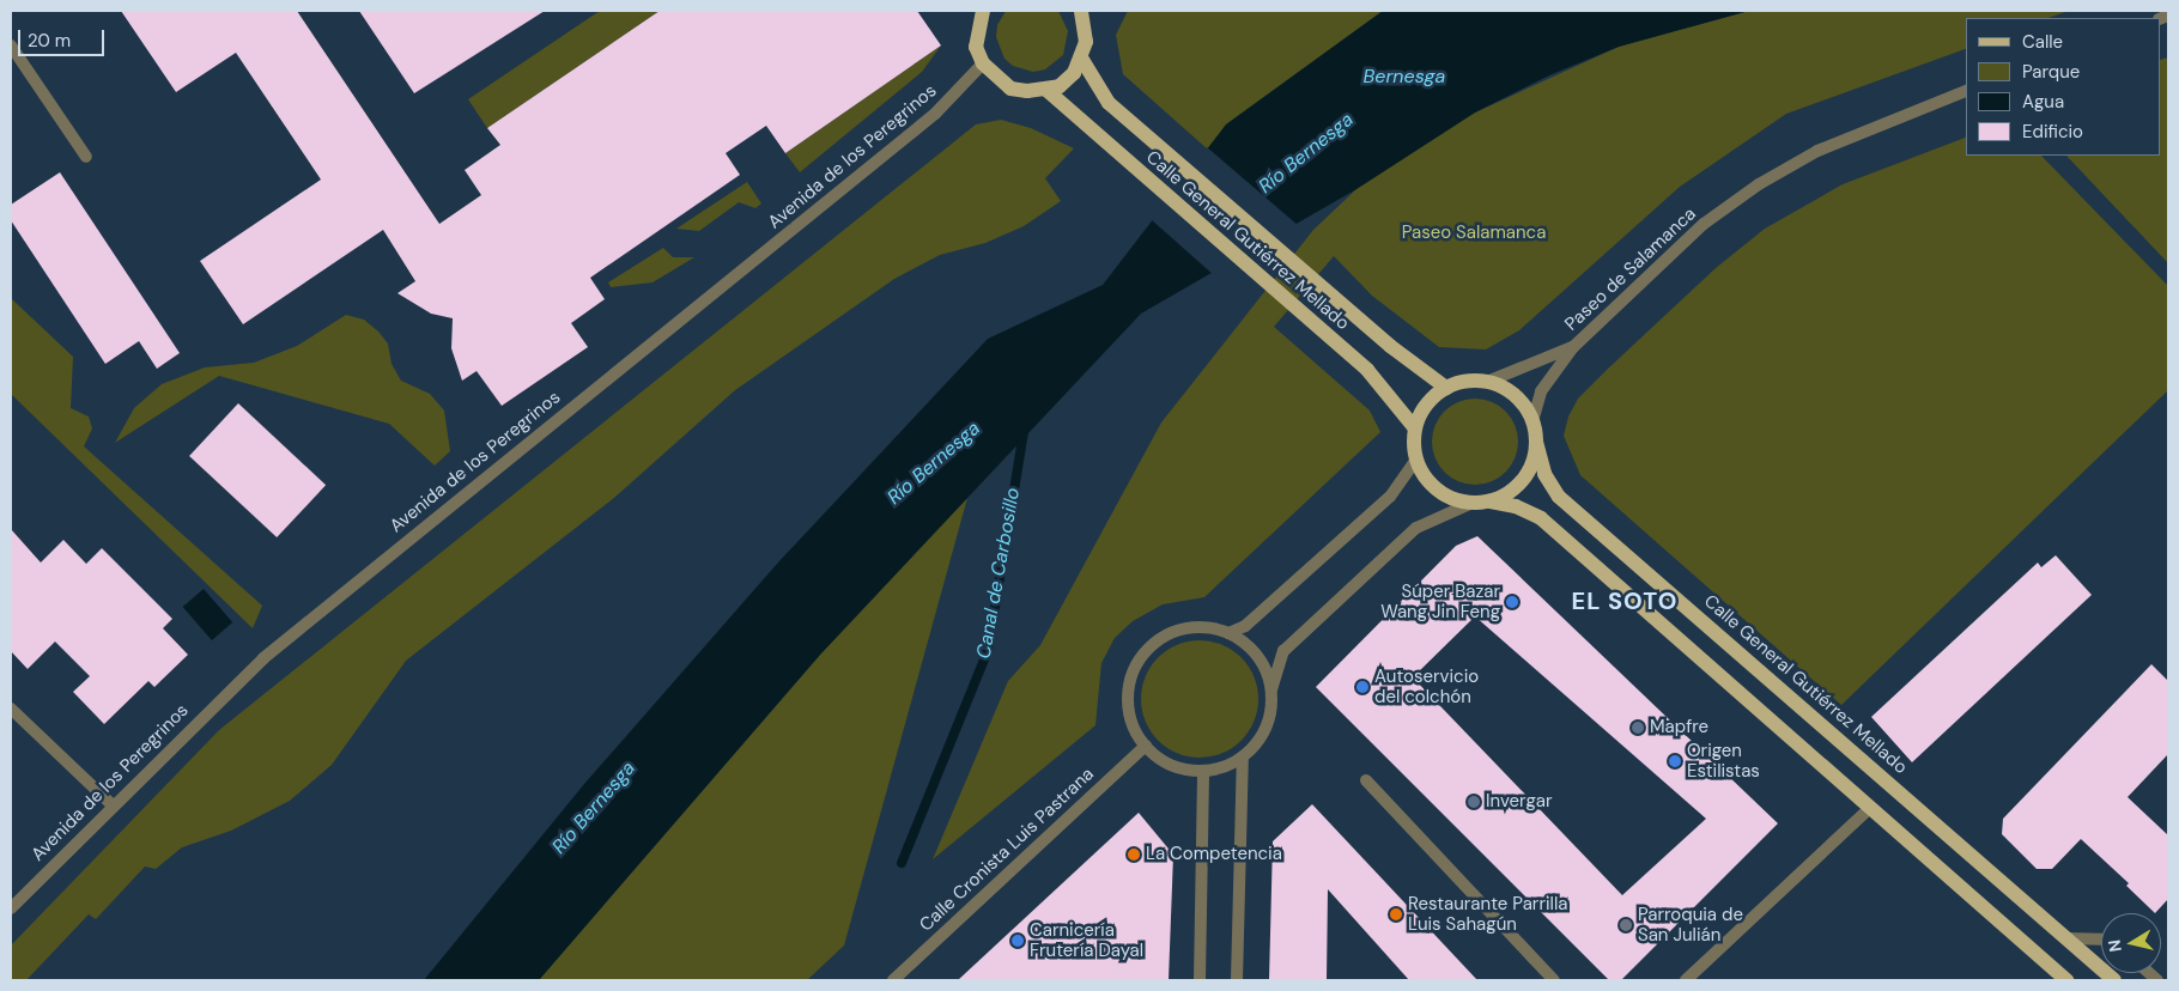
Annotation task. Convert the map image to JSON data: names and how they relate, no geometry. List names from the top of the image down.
{
  "streets": {
    "main road": ["Calle General Gutiérrez Mellado"],
    "street": ["Avenida de los Peregrinos", "Paseo de Salamanca", "Calle Cronista Luis Pastrana"]
  },
  "crossings": [
    ["Calle General Gutiérrez Mellado", "Paseo de Salamanca"]
  ],
  "districts": ["EL SOTO"],
  "water": ["Bernesga", "Río Bernesga", "Canal de Carbosillo"],
  "parks": ["Paseo Salamanca"],
  "places": [
    "Súper Bazar Wang Jin Feng",
    "Autoservicio del colchón",
    "Mapfre",
    "Origen Estilistas",
    "Invergar",
    "La Competencia",
    "Restaurante Parrilla Luis Sahagún",
    "Parroquia de San Julián",
    "Carnicería Frutería Dayal"
  ],
  "legend": [
    "Calle",
    "Parque",
    "Agua",
    "Edificio"
  ],
  "scale_bar": "20 m",
  "north": "left"
}
